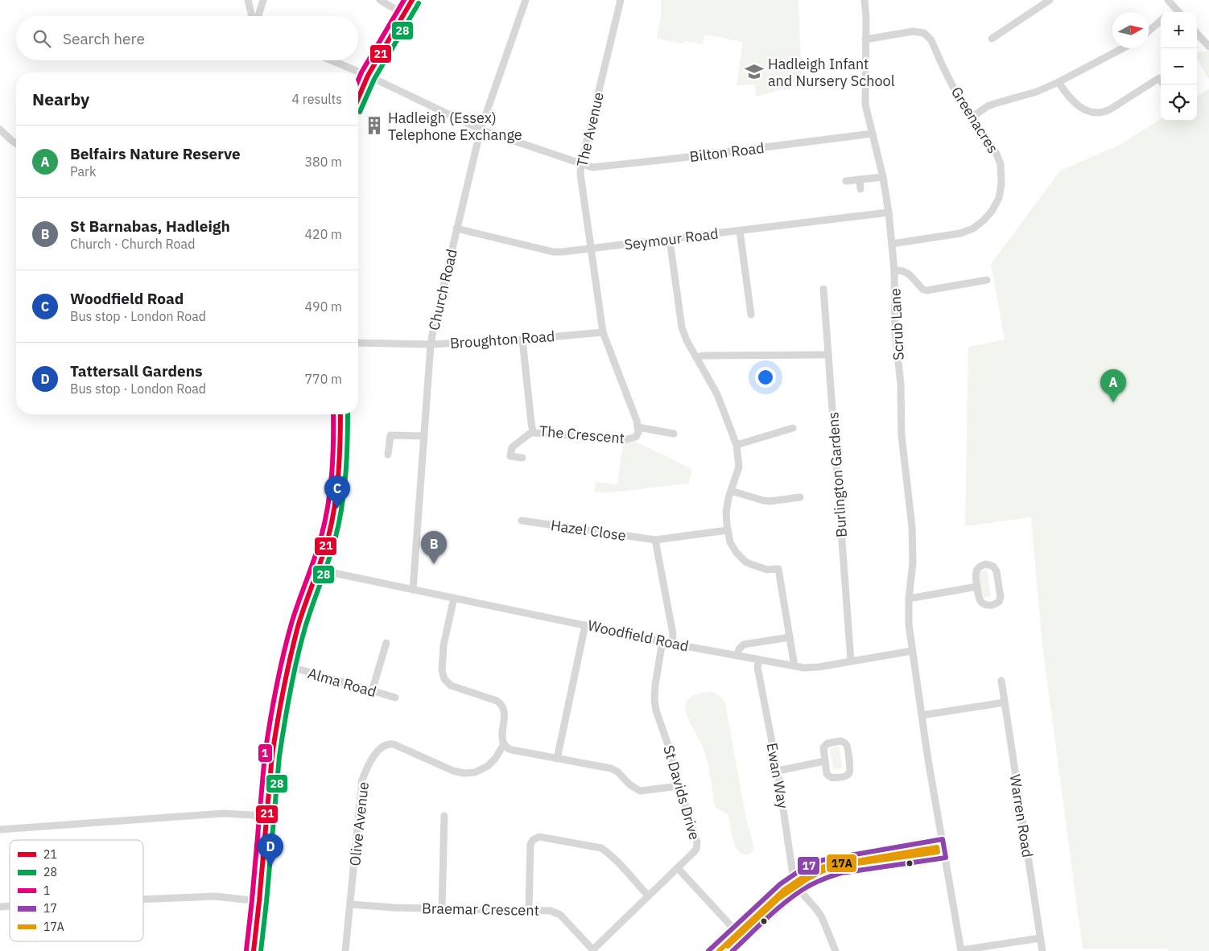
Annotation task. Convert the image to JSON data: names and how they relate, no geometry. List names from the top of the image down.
{
  "streets": {
    "street": [
      "Greenacres",
      "The Avenue",
      "Bilton Road",
      "Seymour Road",
      "Church Road",
      "Scrub Lane",
      "Broughton Road",
      "The Crescent",
      "Burlington Gardens",
      "Hazel Close",
      "Woodfield Road",
      "Alma Road",
      "Ewan Way",
      "St Davids Drive",
      "Warren Road",
      "Olive Avenue",
      "Braemar Crescent"
    ]
  },
  "crossings": [
    ["Greenacres", "Scrub Lane"],
    ["The Avenue", "Bilton Road"],
    ["The Avenue", "Seymour Road"],
    ["The Avenue", "Broughton Road"],
    ["The Avenue", "The Crescent"],
    ["Bilton Road", "Church Road"],
    ["Bilton Road", "Scrub Lane"],
    ["Seymour Road", "Church Road"],
    ["Seymour Road", "Scrub Lane"],
    ["Church Road", "Broughton Road"],
    ["Church Road", "Woodfield Road"],
    ["Scrub Lane", "Woodfield Road"],
    ["Broughton Road", "The Crescent"],
    ["Burlington Gardens", "Woodfield Road"],
    ["Woodfield Road", "Ewan Way"],
    ["Woodfield Road", "St Davids Drive"],
    ["St Davids Drive", "Braemar Crescent"],
    ["Olive Avenue", "Braemar Crescent"]
  ],
  "places": {
    "school or university": ["Hadleigh Infant and Nursery School"],
    "building": ["Hadleigh (Essex) Telephone Exchange"]
  },
  "lines": [
    "transit line 21",
    "transit line 1",
    "transit line 28",
    "transit line 17",
    "transit line 17A"
  ],
  "legend": [
    "21",
    "28",
    "1",
    "17",
    "17A"
  ],
  "north": "right",
  "page": {
    "map_buttons": ["+", "−"],
    "search": "Search here",
    "heading": ["Nearby", "4 results"],
    "list": [
      {
        "mark": "A",
        "name": "Belfairs Nature Reserve",
        "note": "Park",
        "value": "380 m"
      },
      {
        "mark": "B",
        "name": "St Barnabas, Hadleigh",
        "note": "Church · Church Road",
        "value": "420 m"
      },
      {
        "mark": "C",
        "name": "Woodfield Road",
        "note": "Bus stop · London Road",
        "value": "490 m"
      },
      {
        "mark": "D",
        "name": "Tattersall Gardens",
        "note": "Bus stop · London Road",
        "value": "770 m"
      }
    ],
    "pins": [
      "A",
      "C",
      "B",
      "D"
    ]
  }
}
